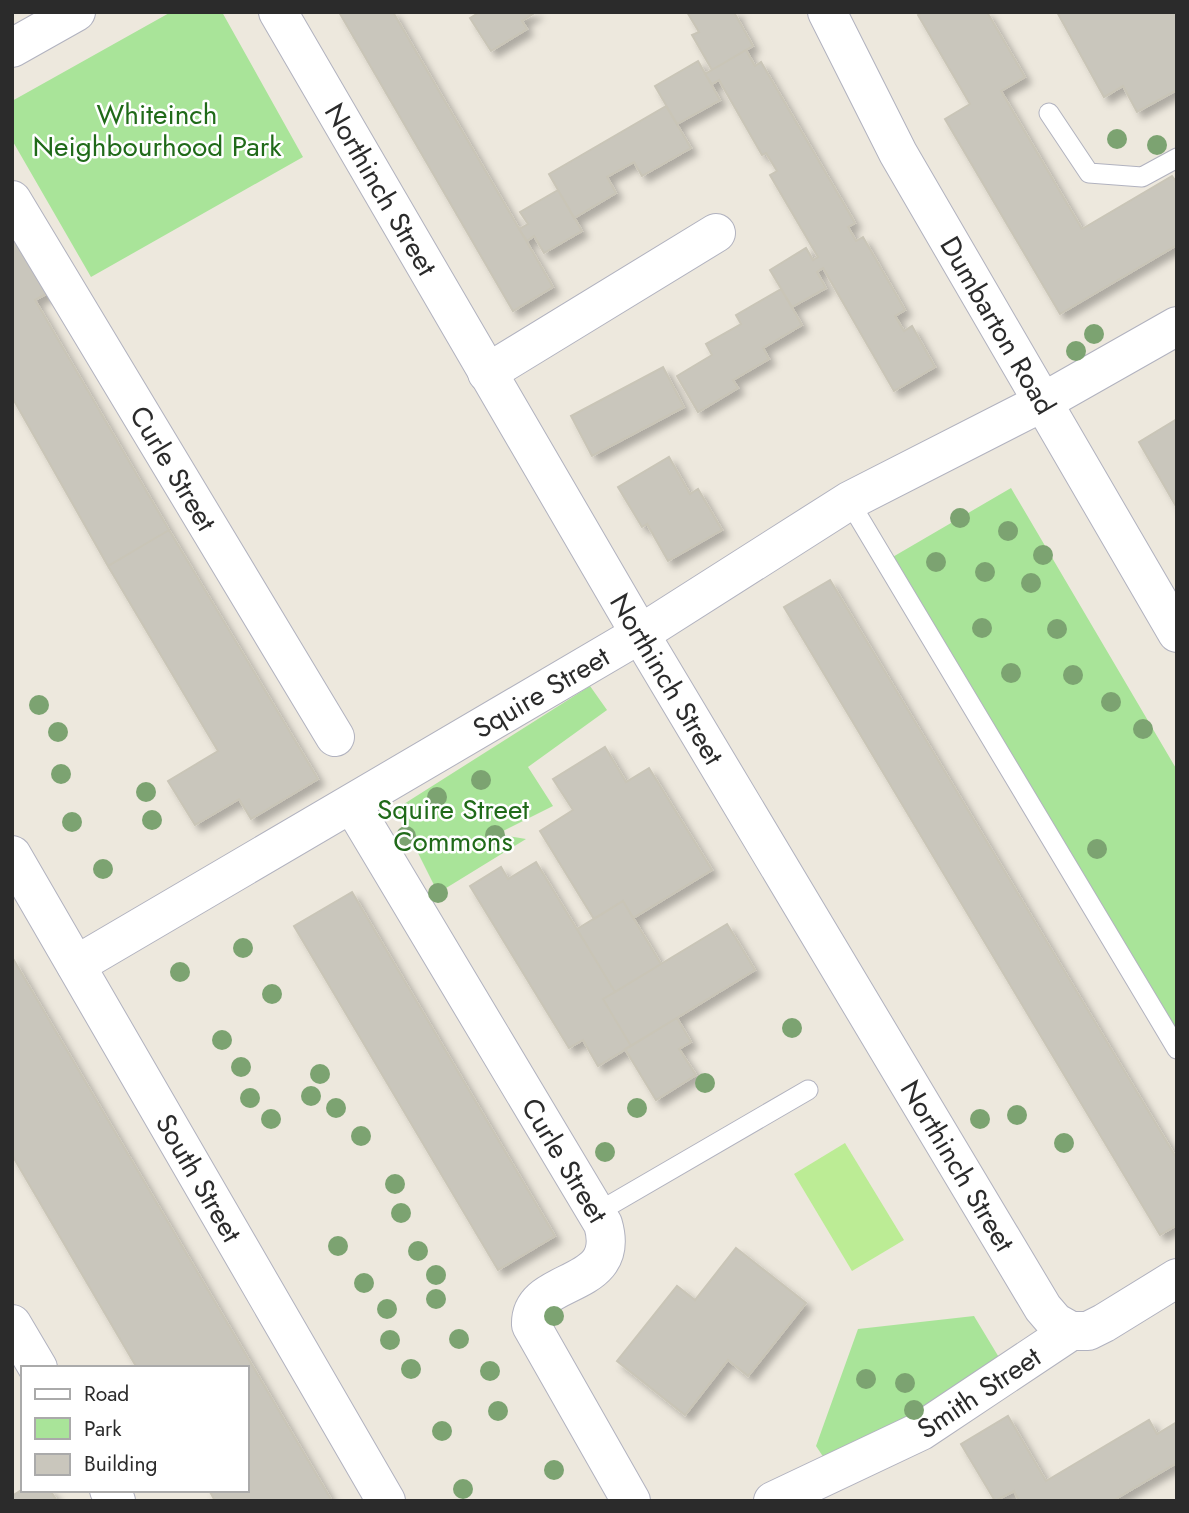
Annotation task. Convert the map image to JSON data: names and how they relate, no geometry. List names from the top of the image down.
{
  "streets": {
    "street": [
      "Northinch Street",
      "Dumbarton Road",
      "Curle Street",
      "Squire Street",
      "South Street",
      "Smith Street"
    ]
  },
  "crossings": [
    ["Northinch Street", "Squire Street"],
    ["Northinch Street", "Smith Street"],
    ["Dumbarton Road", "Squire Street"],
    ["Curle Street", "Squire Street"],
    ["Squire Street", "South Street"]
  ],
  "parks": ["Whiteinch Neighbourhood Park", "Squire Street Commons"],
  "legend": ["Road", "Park", "Building"]
}
